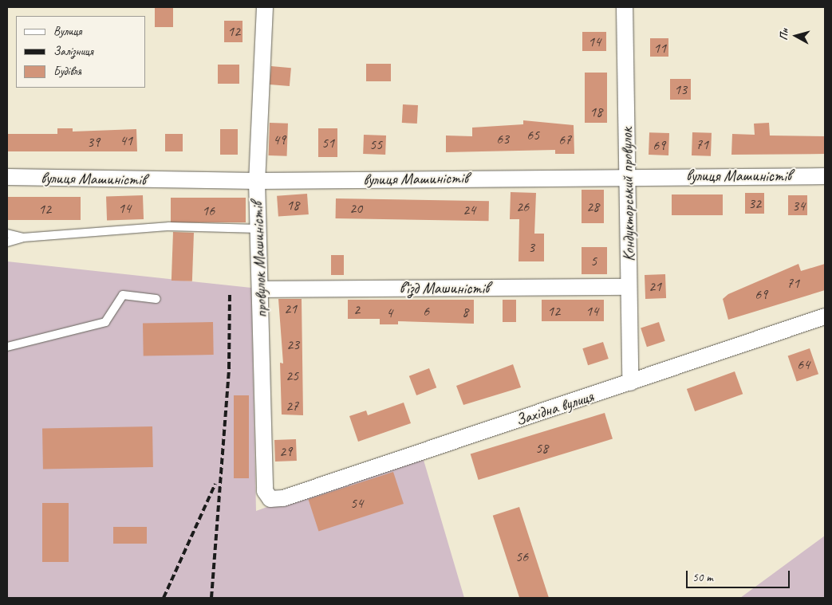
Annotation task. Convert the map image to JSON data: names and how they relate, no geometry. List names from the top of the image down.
{
  "streets": {
    "street": [
      "вулиця Машиністів",
      "Кондукторський провулок",
      "провулок Машиністів",
      "в’їзд Машиністів",
      "Західна вулиця"
    ]
  },
  "crossings": [
    ["вулиця Машиністів", "Кондукторський провулок"],
    ["вулиця Машиністів", "провулок Машиністів"],
    ["Кондукторський провулок", "в’їзд Машиністів"],
    ["Кондукторський провулок", "Західна вулиця"],
    ["провулок Машиністів", "в’їзд Машиністів"],
    ["провулок Машиністів", "Західна вулиця"]
  ],
  "house_numbers": [
    "12",
    "14",
    "11",
    "13",
    "18",
    "65",
    "63",
    "49",
    "67",
    "41",
    "39",
    "51",
    "55",
    "71",
    "69",
    "32",
    "18",
    "34",
    "26",
    "28",
    "14",
    "20",
    "12",
    "24",
    "16",
    "3",
    "5",
    "71",
    "21",
    "69",
    "21",
    "2",
    "6",
    "12",
    "14",
    "8",
    "4",
    "23",
    "64",
    "25",
    "27",
    "58",
    "29",
    "54",
    "56"
  ],
  "legend": ["Вулиця", "Залізниця", "Будівля"],
  "scale_bar": "50 m",
  "north": "left"
}
